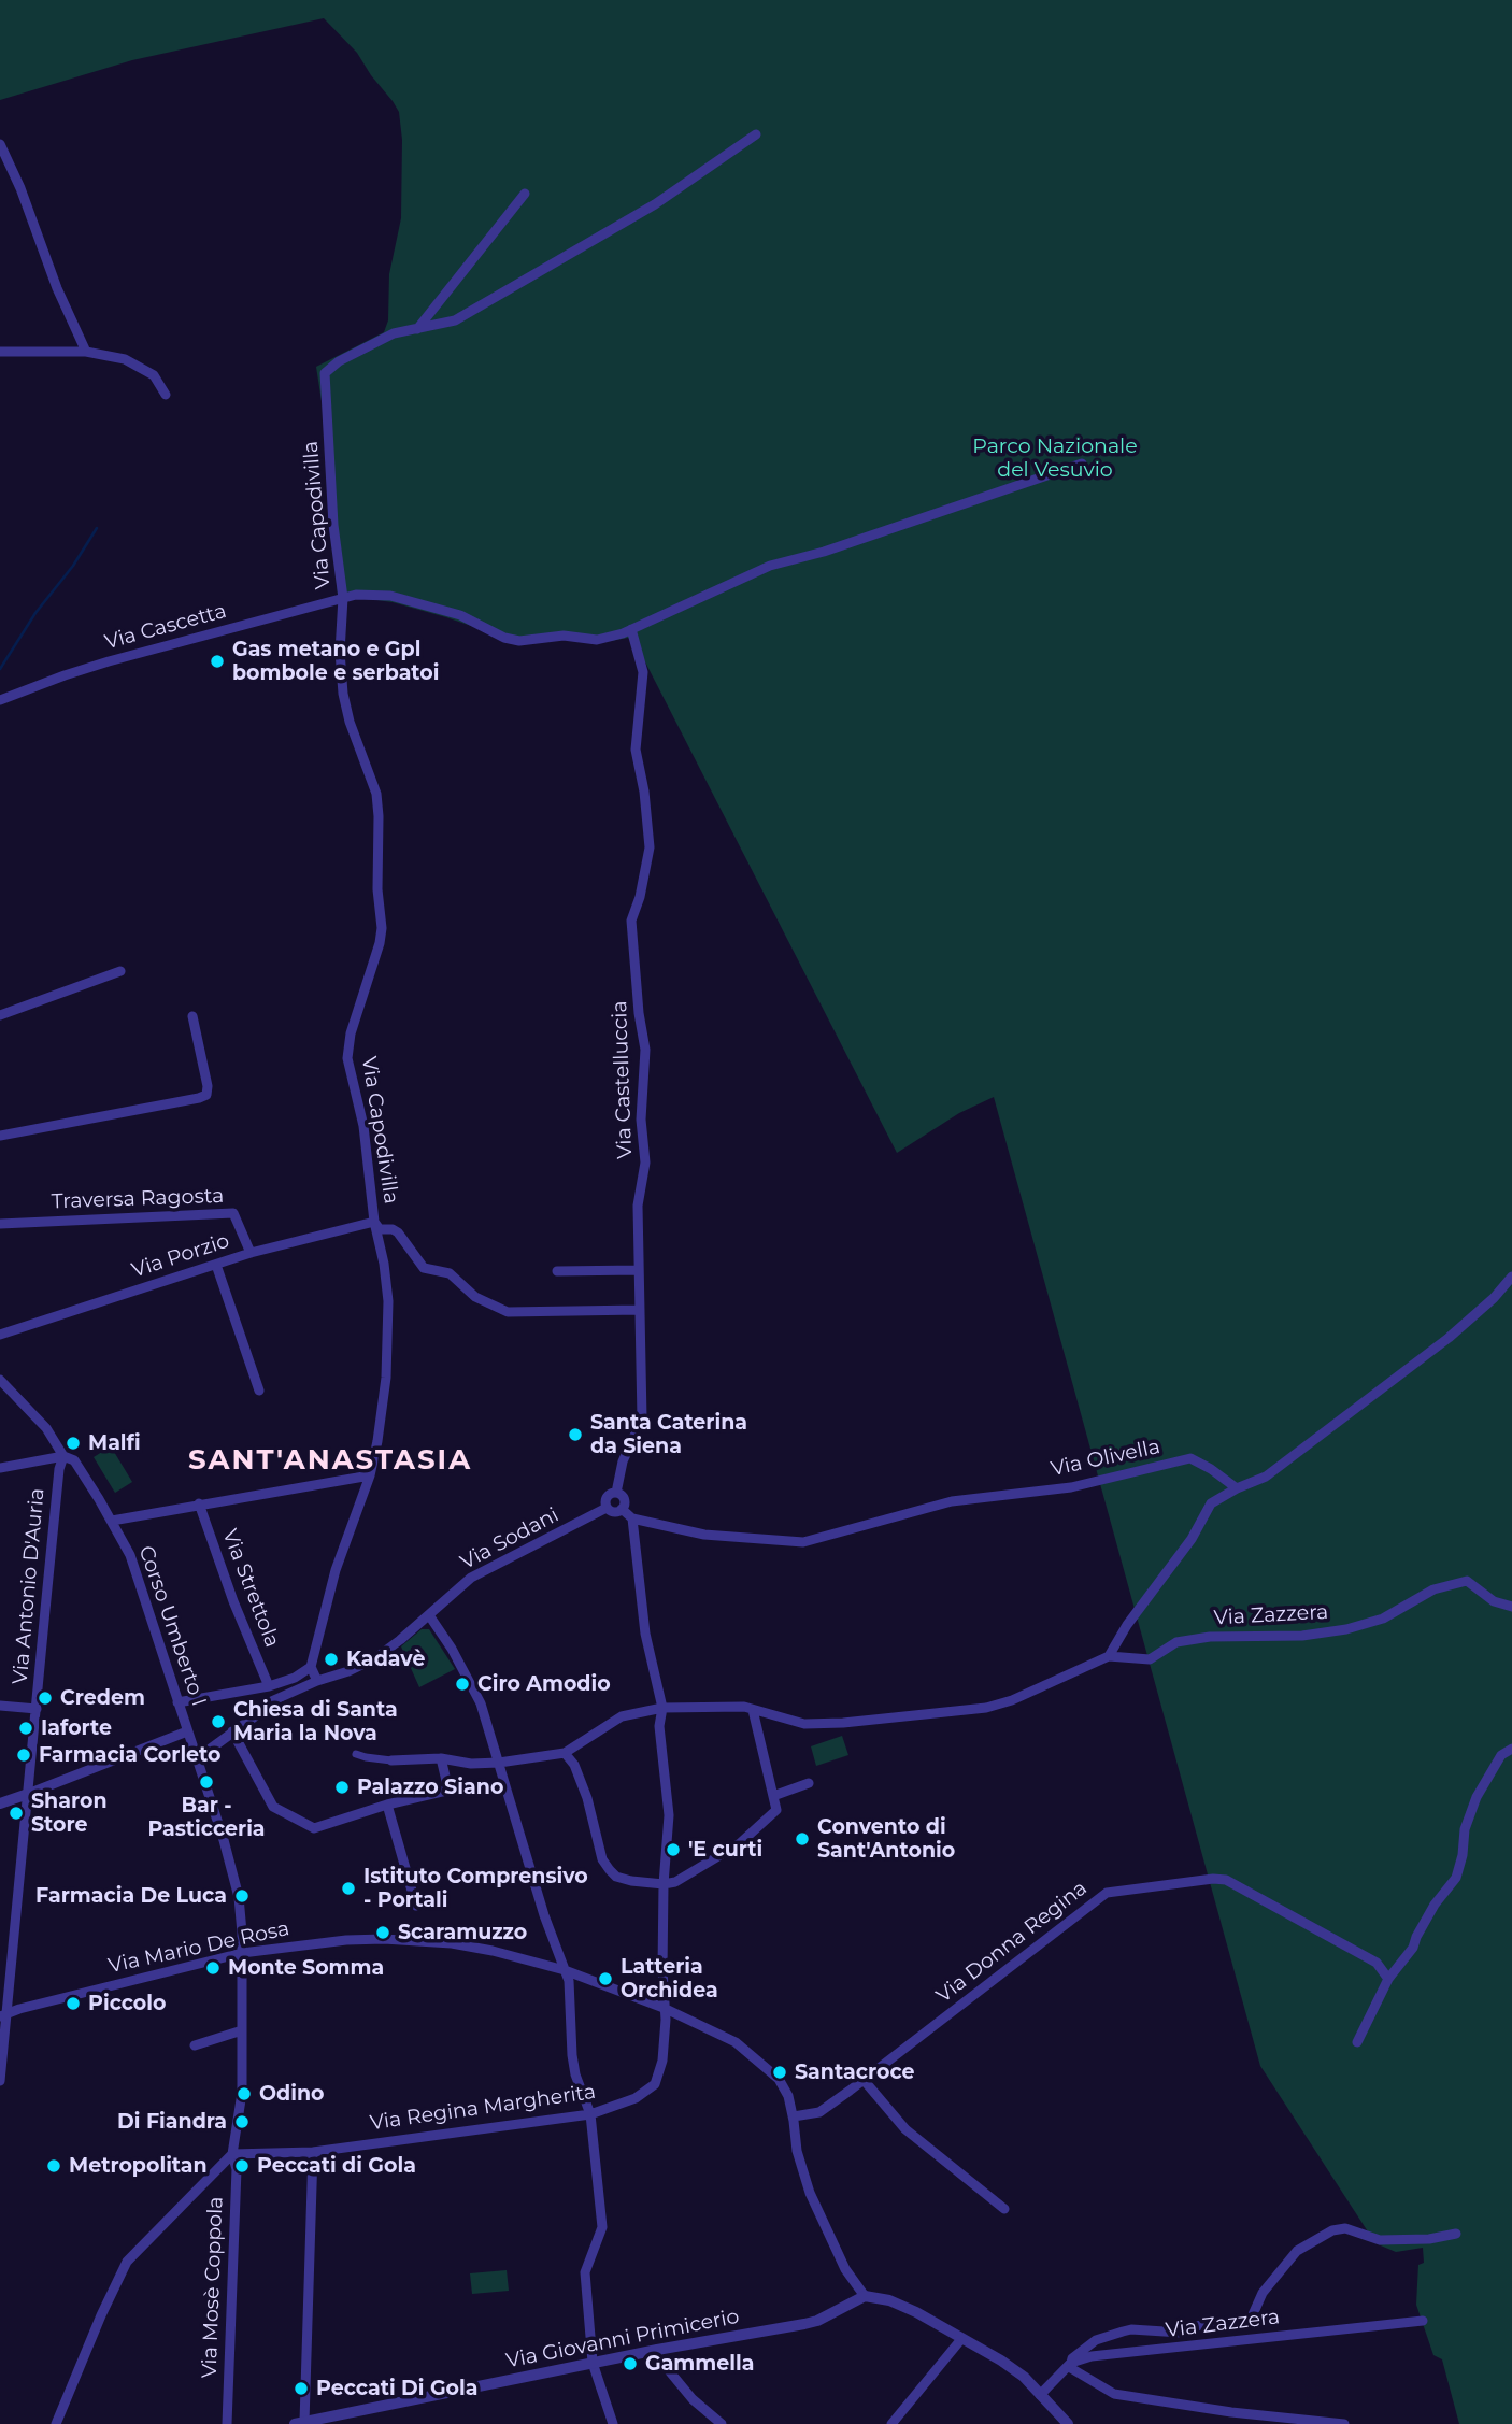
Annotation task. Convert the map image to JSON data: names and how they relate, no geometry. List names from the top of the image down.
{
  "streets": {
    "street": [
      "Via Capodivilla",
      "Via Cascetta",
      "Via Castelluccia",
      "Traversa Ragosta",
      "Via Porzio",
      "Via Olivella",
      "Via Sodani",
      "Via Antonio D'Auria",
      "Via Strettola",
      "Via Zazzera",
      "Corso Umberto I",
      "Via Donna Regina",
      "Via Mario De Rosa",
      "Via Regina Margherita",
      "Via Mosè Coppola",
      "Via Giovanni Primicerio"
    ]
  },
  "crossings": [
    ["Via Capodivilla", "Via Cascetta"],
    ["Via Capodivilla", "Via Porzio"],
    ["Via Cascetta", "Via Castelluccia"],
    ["Via Castelluccia", "Via Sodani"],
    ["Traversa Ragosta", "Via Porzio"],
    ["Via Sodani", "Corso Umberto I"],
    ["Via Antonio D'Auria", "Corso Umberto I"],
    ["Via Antonio D'Auria", "Via Mario De Rosa"],
    ["Corso Umberto I", "Via Mario De Rosa"],
    ["Corso Umberto I", "Via Mosè Coppola"],
    ["Via Donna Regina", "Via Mario De Rosa"],
    ["Via Mario De Rosa", "Via Regina Margherita"],
    ["Via Mario De Rosa", "Via Giovanni Primicerio"],
    ["Via Regina Margherita", "Via Mosè Coppola"]
  ],
  "districts": ["SANT'ANASTASIA"],
  "parks": ["Parco Nazionale del Vesuvio"],
  "places": [
    "Gas metano e Gpl bombole e serbatoi",
    "Santa Caterina da Siena",
    "Malfi",
    "Kadavè",
    "Ciro Amodio",
    "Credem",
    "Chiesa di Santa Maria la Nova",
    "Iaforte",
    "Farmacia Corleto",
    "Bar - Pasticceria",
    "Palazzo Siano",
    "Sharon Store",
    "Convento di Sant'Antonio",
    "'E curti",
    "Istituto Comprensivo - Portali",
    "Farmacia De Luca",
    "Scaramuzzo",
    "Monte Somma",
    "Latteria Orchidea",
    "Piccolo",
    "Santacroce",
    "Odino",
    "Di Fiandra",
    "Metropolitan",
    "Peccati di Gola",
    "Gammella",
    "Peccati Di Gola"
  ]
}
